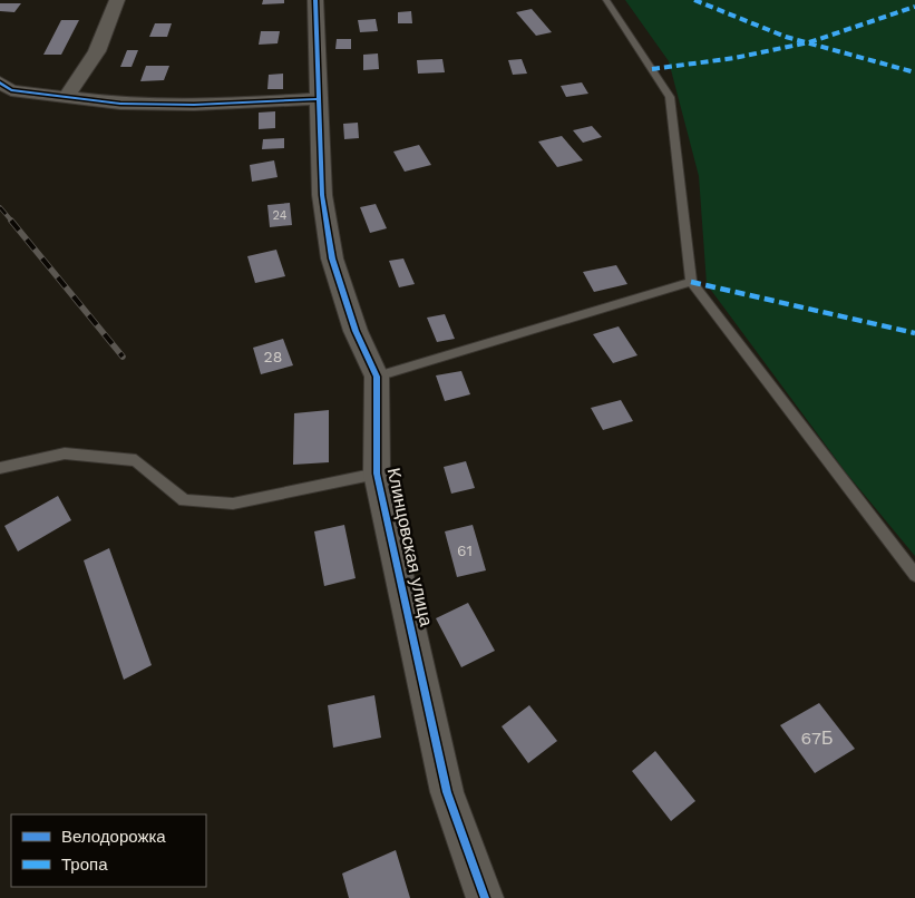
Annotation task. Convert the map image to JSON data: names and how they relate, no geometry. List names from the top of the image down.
{
  "streets": {
    "street": ["Клинцовская улица"]
  },
  "house_numbers": [
    "24",
    "28",
    "61",
    "67Б"
  ],
  "legend": ["Велодорожка", "Тропа"]
}
